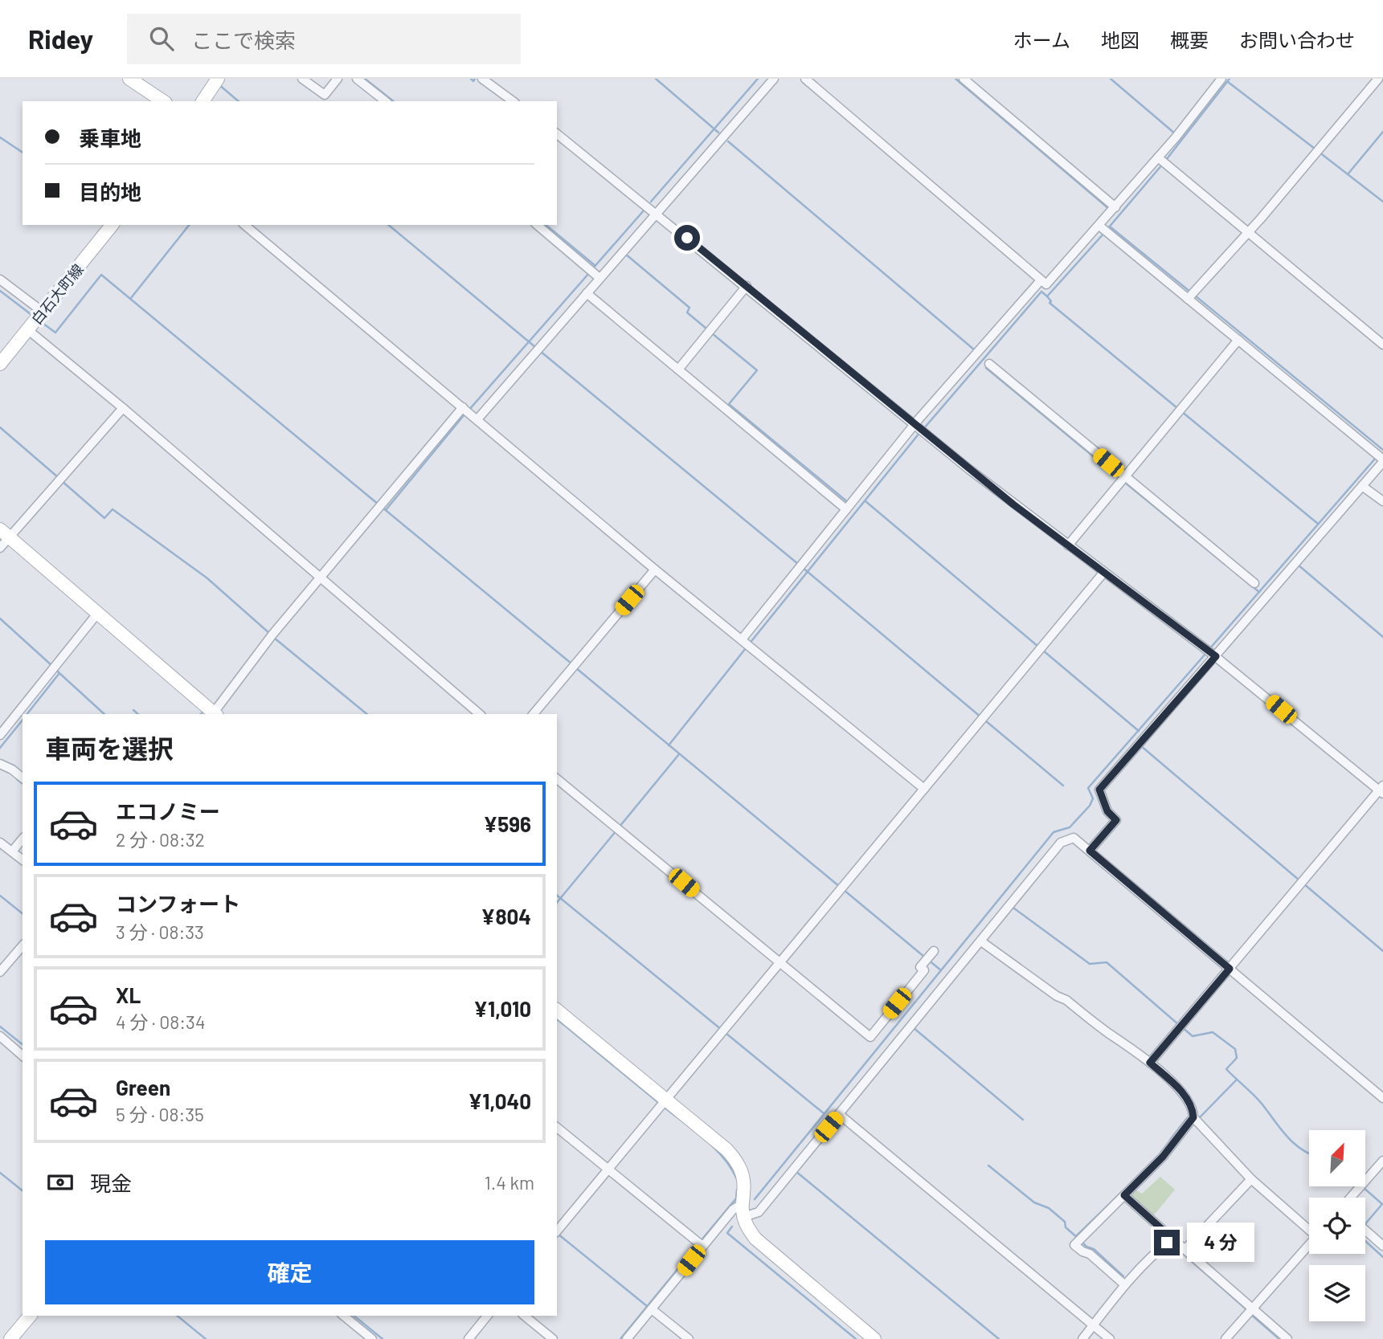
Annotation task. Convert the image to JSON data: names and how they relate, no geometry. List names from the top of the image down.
{
  "streets": {
    "street": ["白石大町線"]
  },
  "north": "top right",
  "page": {
    "header": "Ridey",
    "search": "ここで検索",
    "nav": [
      "ホーム",
      "地図",
      "概要",
      "お問い合わせ"
    ],
    "banner": ["乗車地", "目的地"],
    "heading": "車両を選択",
    "list": [
      {
        "name": "エコノミー",
        "note": "2 分 · 08:32",
        "value": "¥596"
      },
      {
        "name": "コンフォート",
        "note": "3 分 · 08:33",
        "value": "¥804"
      },
      {
        "name": "XL",
        "note": "4 分 · 08:34",
        "value": "¥1,010"
      },
      {
        "name": "Green",
        "note": "5 分 · 08:35",
        "value": "¥1,040"
      }
    ],
    "pay": ["現金", "1.4 km"],
    "bubble": "4 分",
    "buttons": "確定"
  }
}
